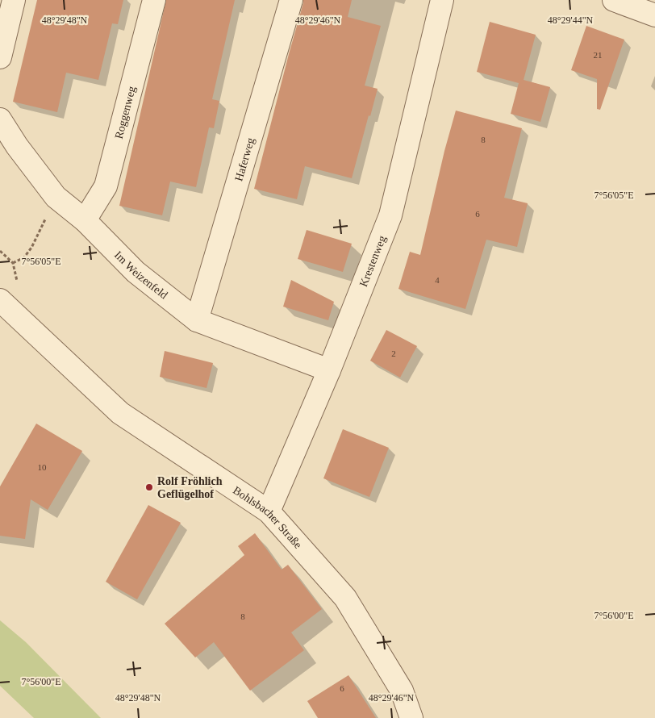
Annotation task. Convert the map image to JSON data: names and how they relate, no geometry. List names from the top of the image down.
{
  "streets": {
    "street": [
      "Roggenweg",
      "Haferweg",
      "Krestenweg",
      "Im Weizenfeld",
      "Bohlsbacher Straße"
    ]
  },
  "crossings": [
    ["Roggenweg", "Im Weizenfeld"],
    ["Haferweg", "Im Weizenfeld"],
    ["Krestenweg", "Im Weizenfeld"],
    ["Krestenweg", "Bohlsbacher Straße"]
  ],
  "places": ["Rolf Fröhlich Geflügelhof"],
  "house_numbers": [
    "21",
    "8",
    "6",
    "4",
    "2",
    "10",
    "8",
    "6"
  ],
  "coordinates": [
    "48°29'48\"N",
    "48°29'46\"N",
    "48°29'44\"N",
    "7°56'05\"E",
    "7°56'00\"E"
  ]
}
